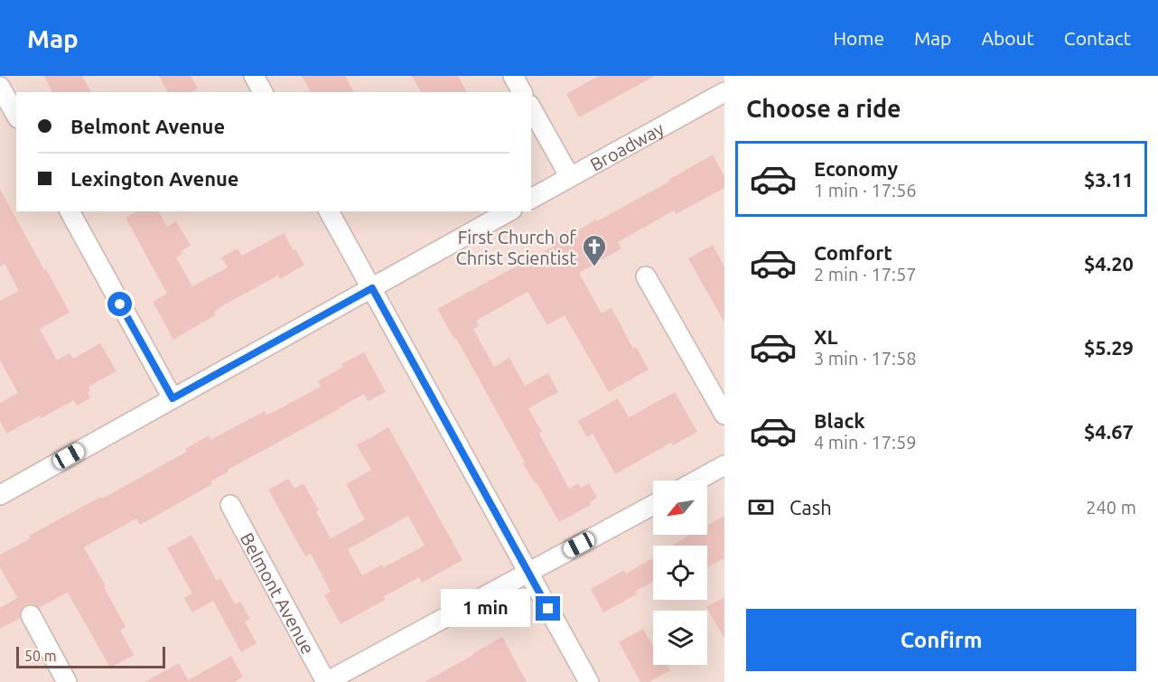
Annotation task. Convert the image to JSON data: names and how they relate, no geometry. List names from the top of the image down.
{
  "streets": {
    "street": ["Broadway", "Belmont Avenue"]
  },
  "places": {
    "church": ["First Church of Christ Scientist"]
  },
  "scale_bar": "50 m",
  "north": "bottom left",
  "page": {
    "header": "Map",
    "nav": [
      "Home",
      "Map",
      "About",
      "Contact"
    ],
    "heading": "Choose a ride",
    "banner": ["Belmont Avenue", "Lexington Avenue"],
    "list": [
      {
        "name": "Economy",
        "note": "1 min · 17:56",
        "value": "$3.11"
      },
      {
        "name": "Comfort",
        "note": "2 min · 17:57",
        "value": "$4.20"
      },
      {
        "name": "XL",
        "note": "3 min · 17:58",
        "value": "$5.29"
      },
      {
        "name": "Black",
        "note": "4 min · 17:59",
        "value": "$4.67"
      }
    ],
    "pay": ["Cash", "240 m"],
    "bubble": "1 min",
    "buttons": "Confirm",
    "scale": "50 m"
  }
}
